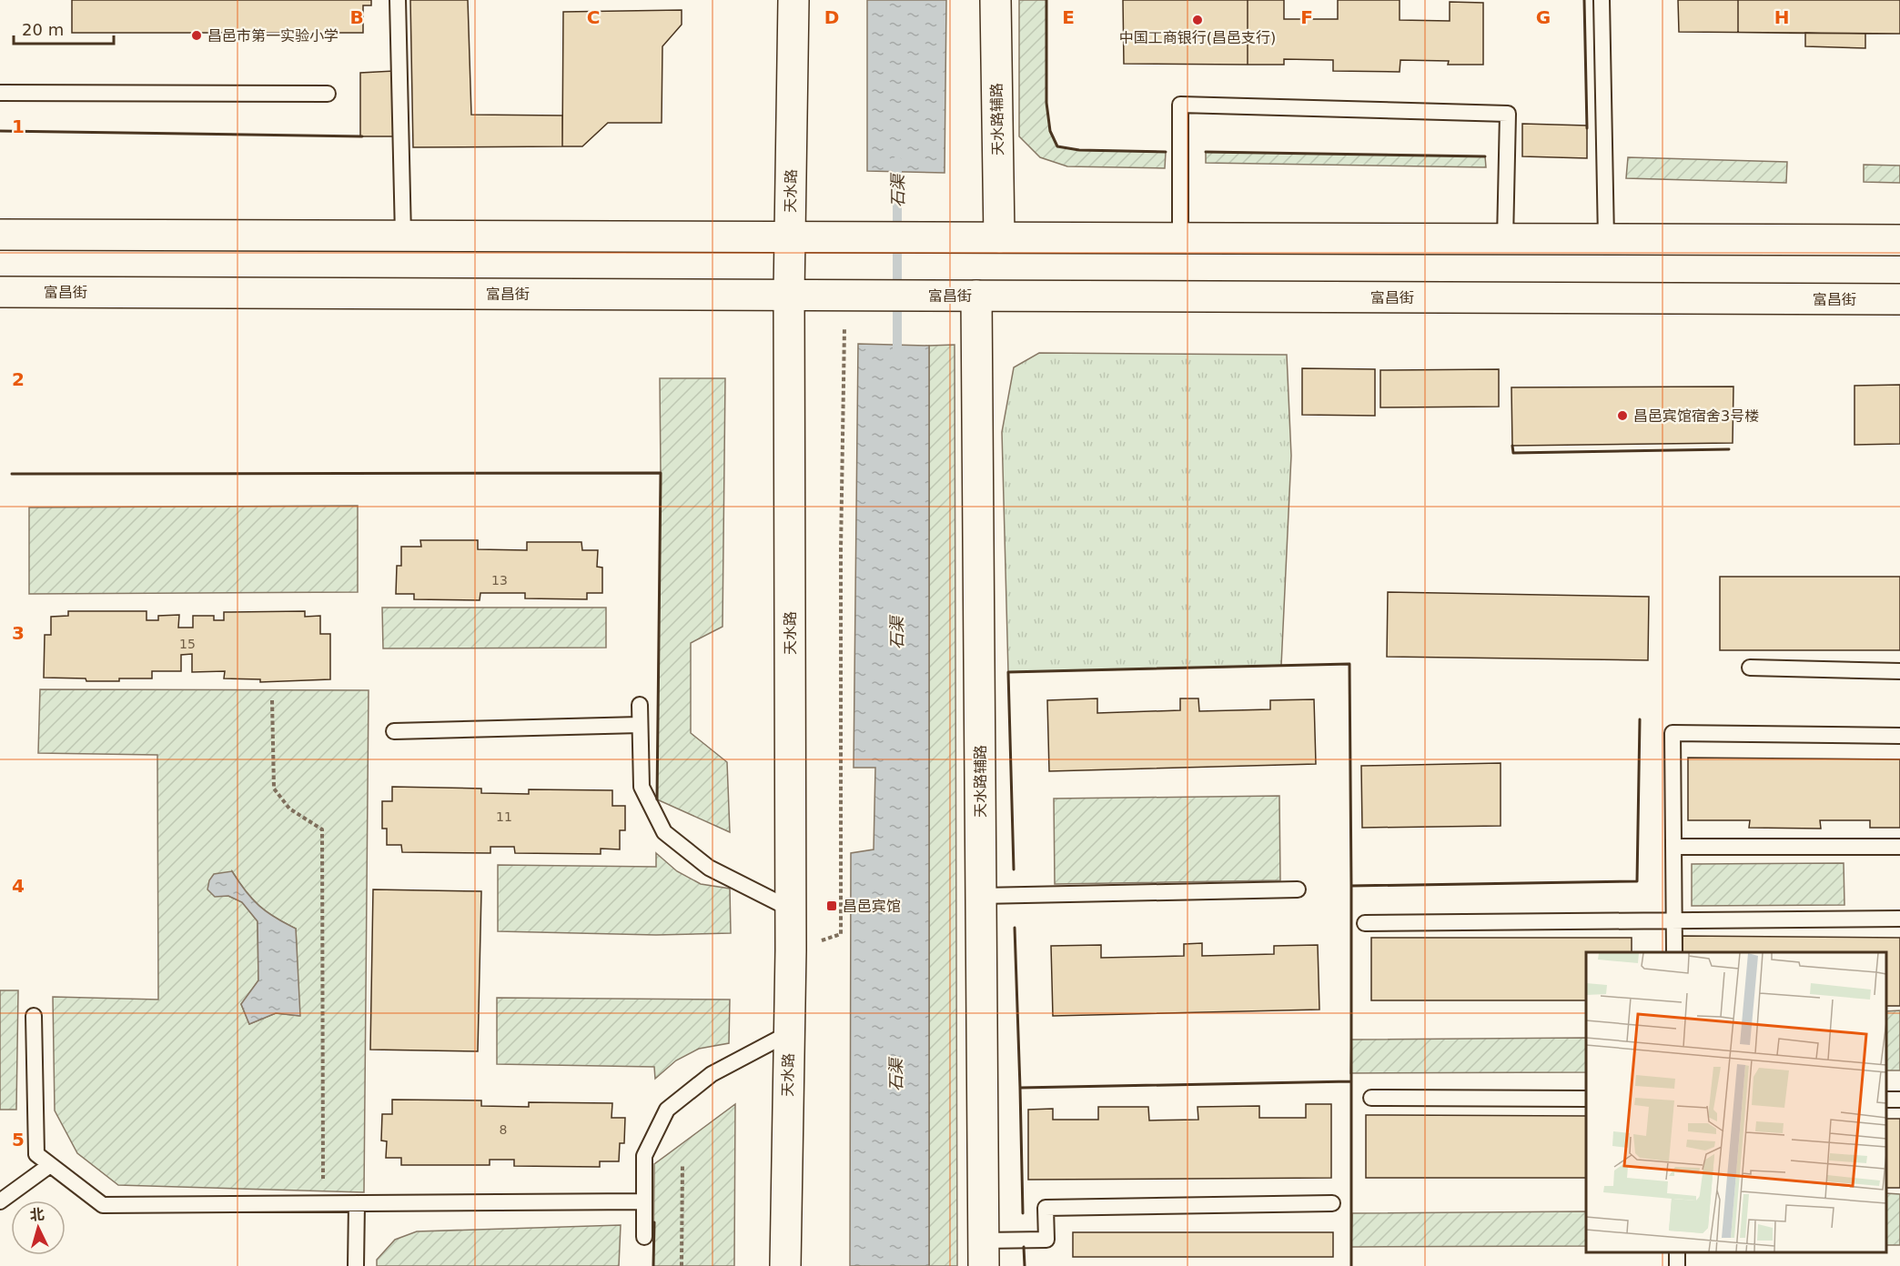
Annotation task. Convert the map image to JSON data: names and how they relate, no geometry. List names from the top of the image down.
{
  "streets": {
    "main road": ["天水路辅路", "天水路", "富昌街"]
  },
  "crossings": [
    ["天水路辅路", "富昌街"],
    ["天水路", "富昌街"]
  ],
  "water": ["石渠"],
  "places": {
    "other": ["中国工商银行(昌邑支行)", "昌邑市第一实验小学", "昌邑宾馆宿舍3号楼"],
    "transit": ["昌邑宾馆"]
  },
  "house_numbers": [
    "13",
    "15",
    "11",
    "8"
  ],
  "scale_bar": "20 m",
  "north": "top",
  "grid": {
    "columns": [
      "B",
      "C",
      "D",
      "E",
      "F",
      "G",
      "H"
    ],
    "rows": [
      "1",
      "2",
      "3",
      "4",
      "5"
    ]
  }
}
